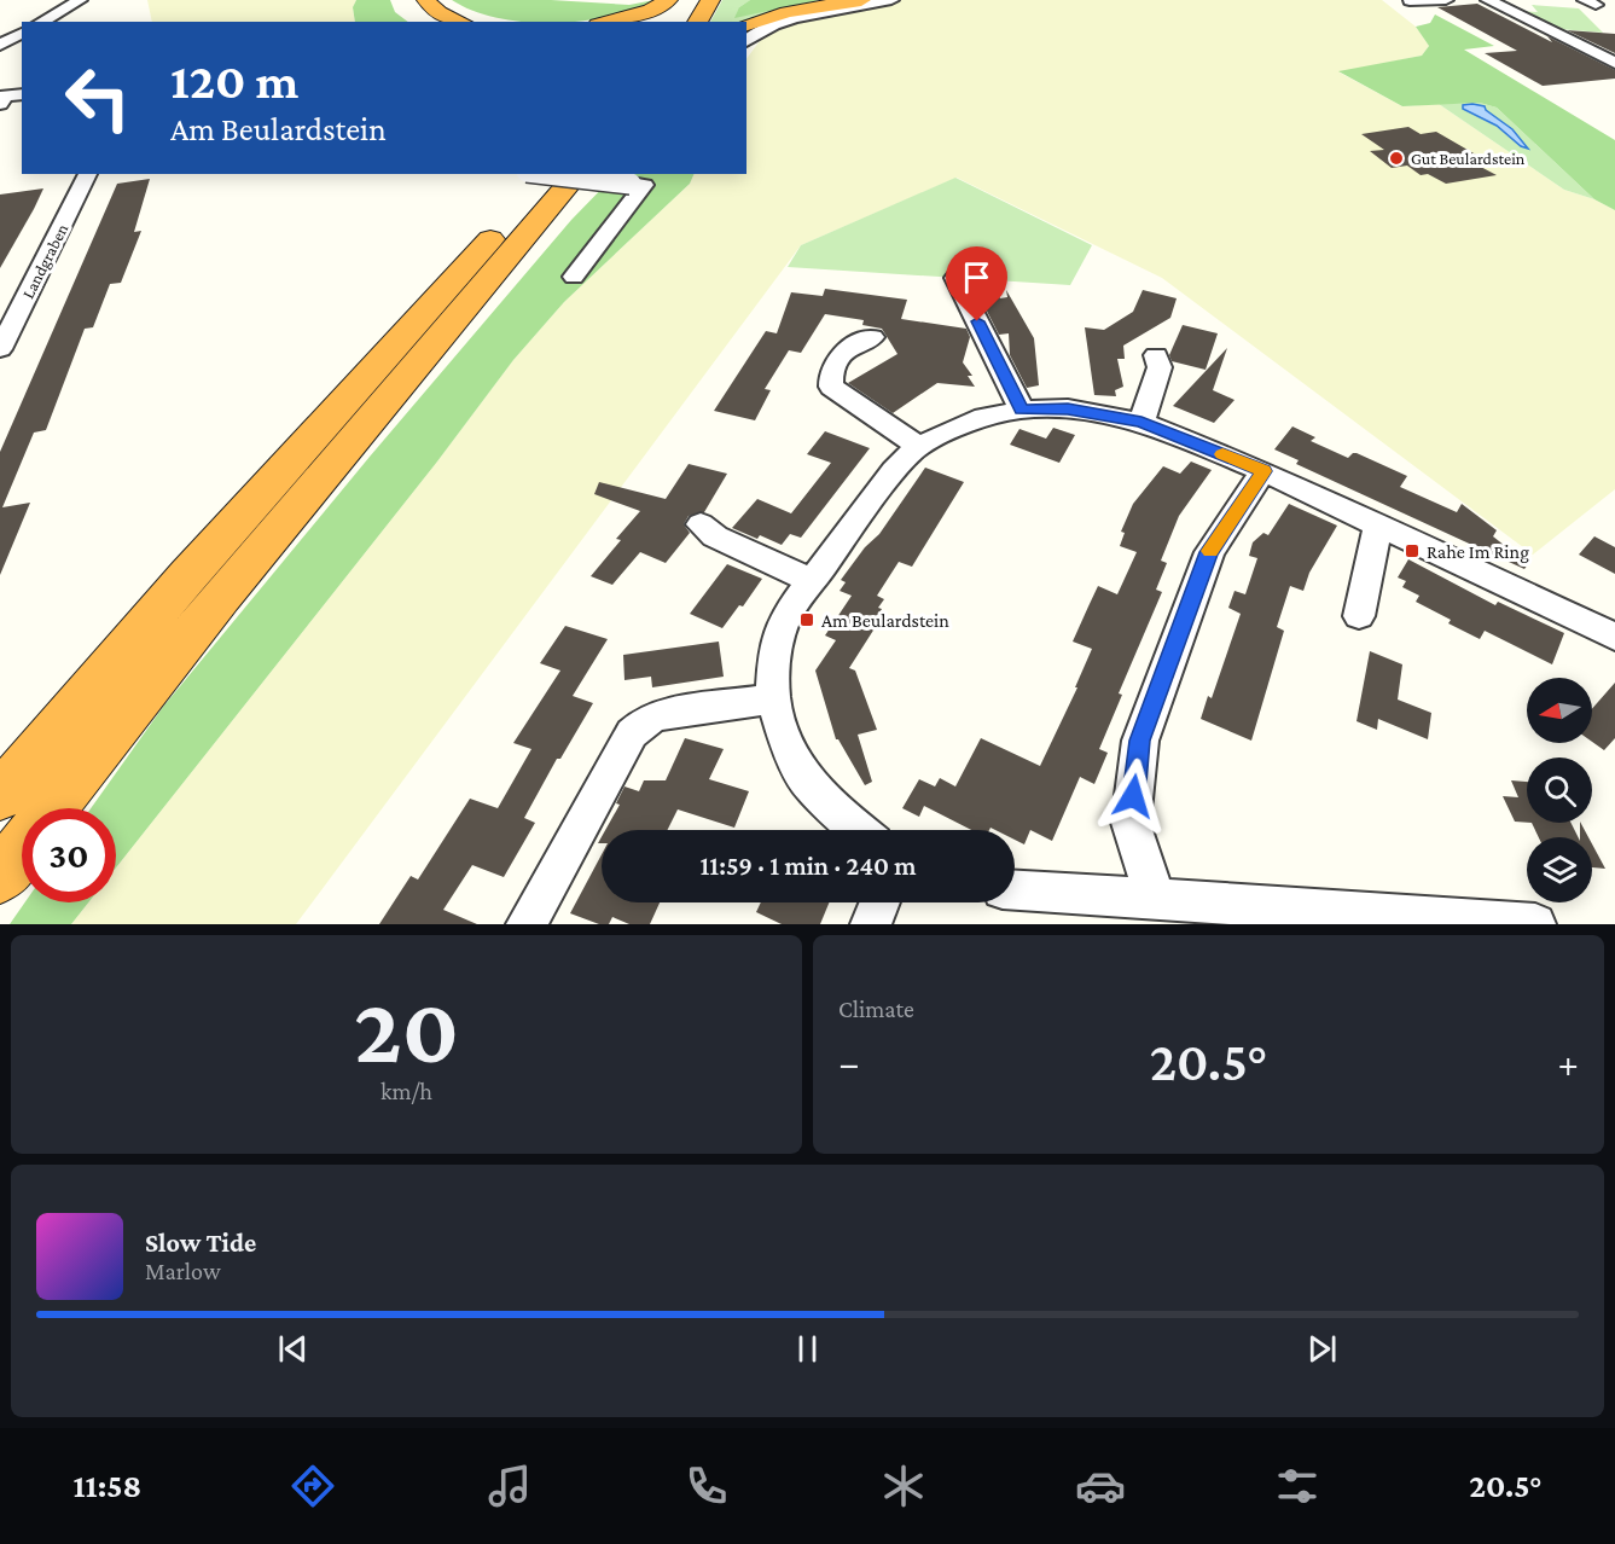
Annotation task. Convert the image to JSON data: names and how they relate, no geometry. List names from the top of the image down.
{
  "streets": {
    "street": ["Landgraben"]
  },
  "places": {
    "other": ["Gut Beulardstein"],
    "transit": ["Rahe Im Ring", "Am Beulardstein"]
  },
  "north": "left",
  "page": {
    "turn": ["120 m", "Am Beulardstein"],
    "limit": "30",
    "trip": "11:59 · 1 min · 240 m",
    "tile": [
      ["20", "km/h"],
      "Climate"
    ],
    "heat": ["−", "20.5°", "+"],
    "song": ["Slow Tide", "Marlow"],
    "tabs": ["11:58", "20.5°"]
  }
}
